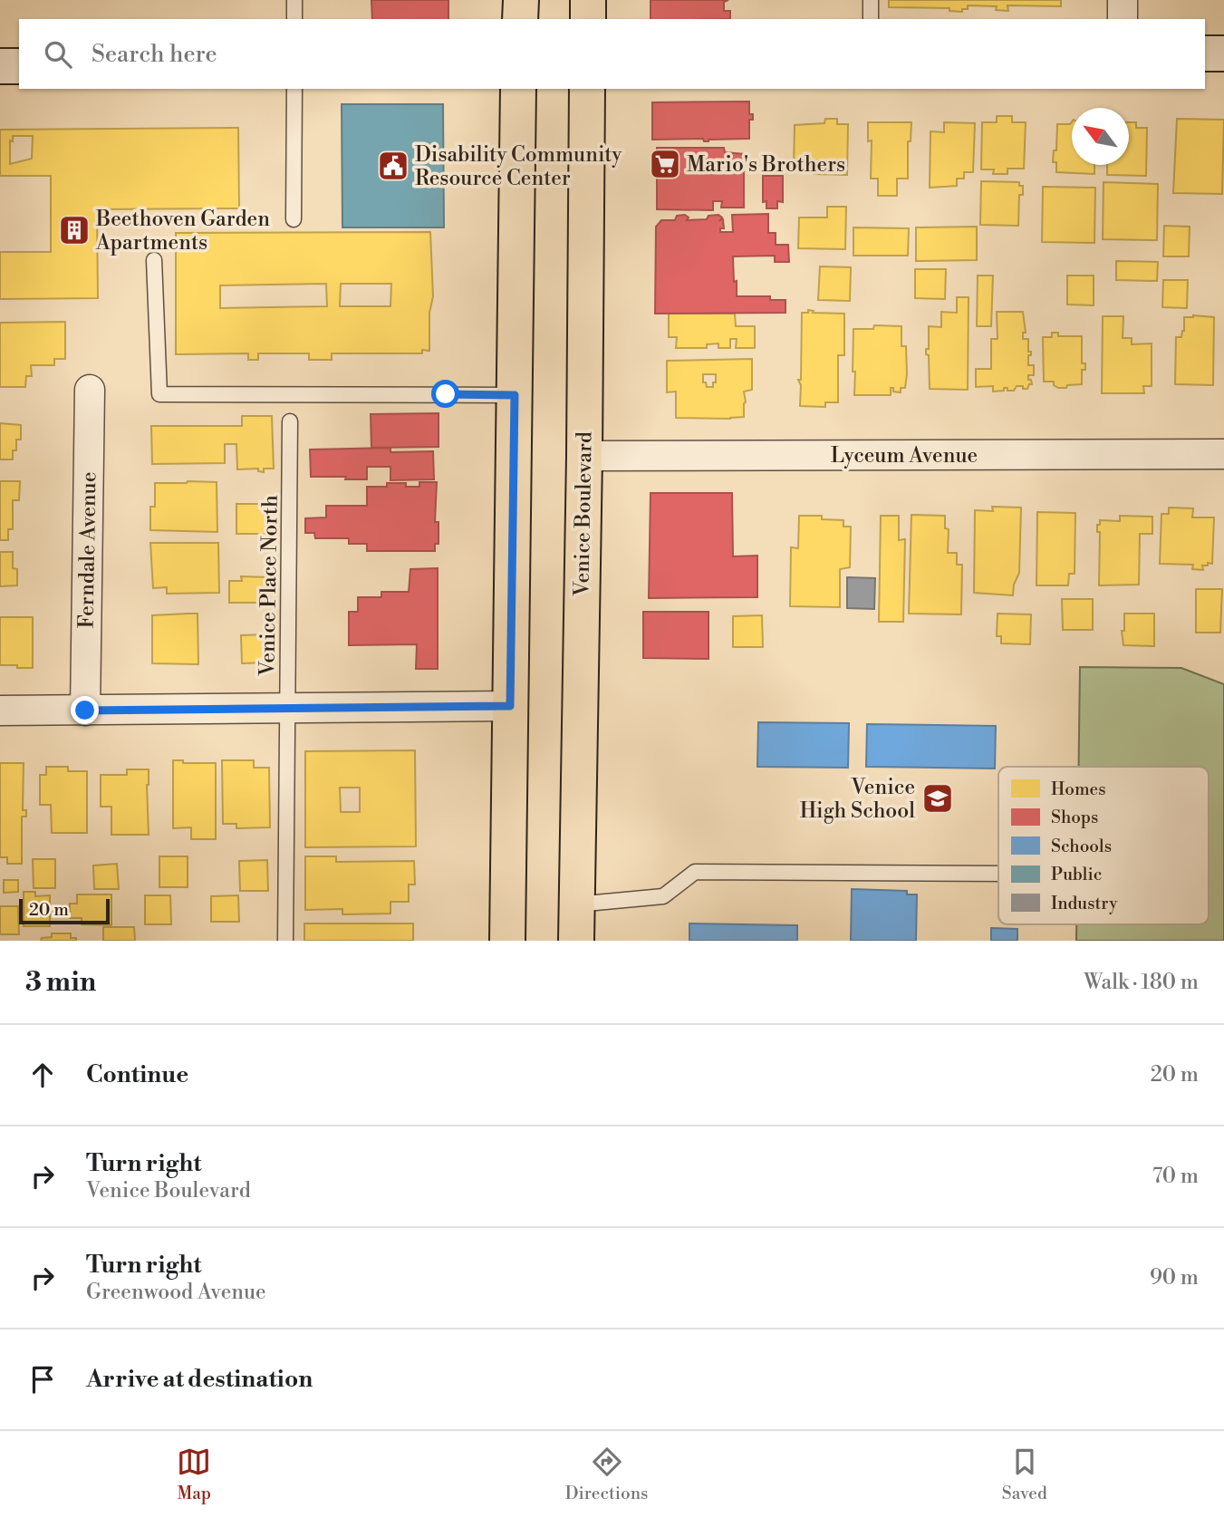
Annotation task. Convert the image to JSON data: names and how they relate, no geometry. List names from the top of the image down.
{
  "streets": {
    "main road": ["Venice Boulevard"],
    "street": ["Lyceum Avenue", "Ferndale Avenue"],
    "lane": ["Venice Place North"]
  },
  "crossings": [
    ["Lyceum Avenue", "Venice Boulevard"]
  ],
  "places": {
    "supermarket": ["Mario's Brothers"],
    "public building": ["Disability Community Resource Center"],
    "building": ["Beethoven Garden Apartments"],
    "school or university": ["Venice High School"]
  },
  "legend": [
    "Homes",
    "Shops",
    "Schools",
    "Public",
    "Industry"
  ],
  "scale_bar": "20 m",
  "north": "top left",
  "page": {
    "search": "Search here",
    "scale": "20 m",
    "heading": ["3 min", "Walk · 180 m"],
    "list": [
      ["Continue", "20 m"],
      ["Turn right", "Venice Boulevard", "70 m"],
      ["Turn right", "Greenwood Avenue", "90 m"],
      "Arrive at destination"
    ],
    "nav": ["Map", "Directions", "Saved"]
  }
}
